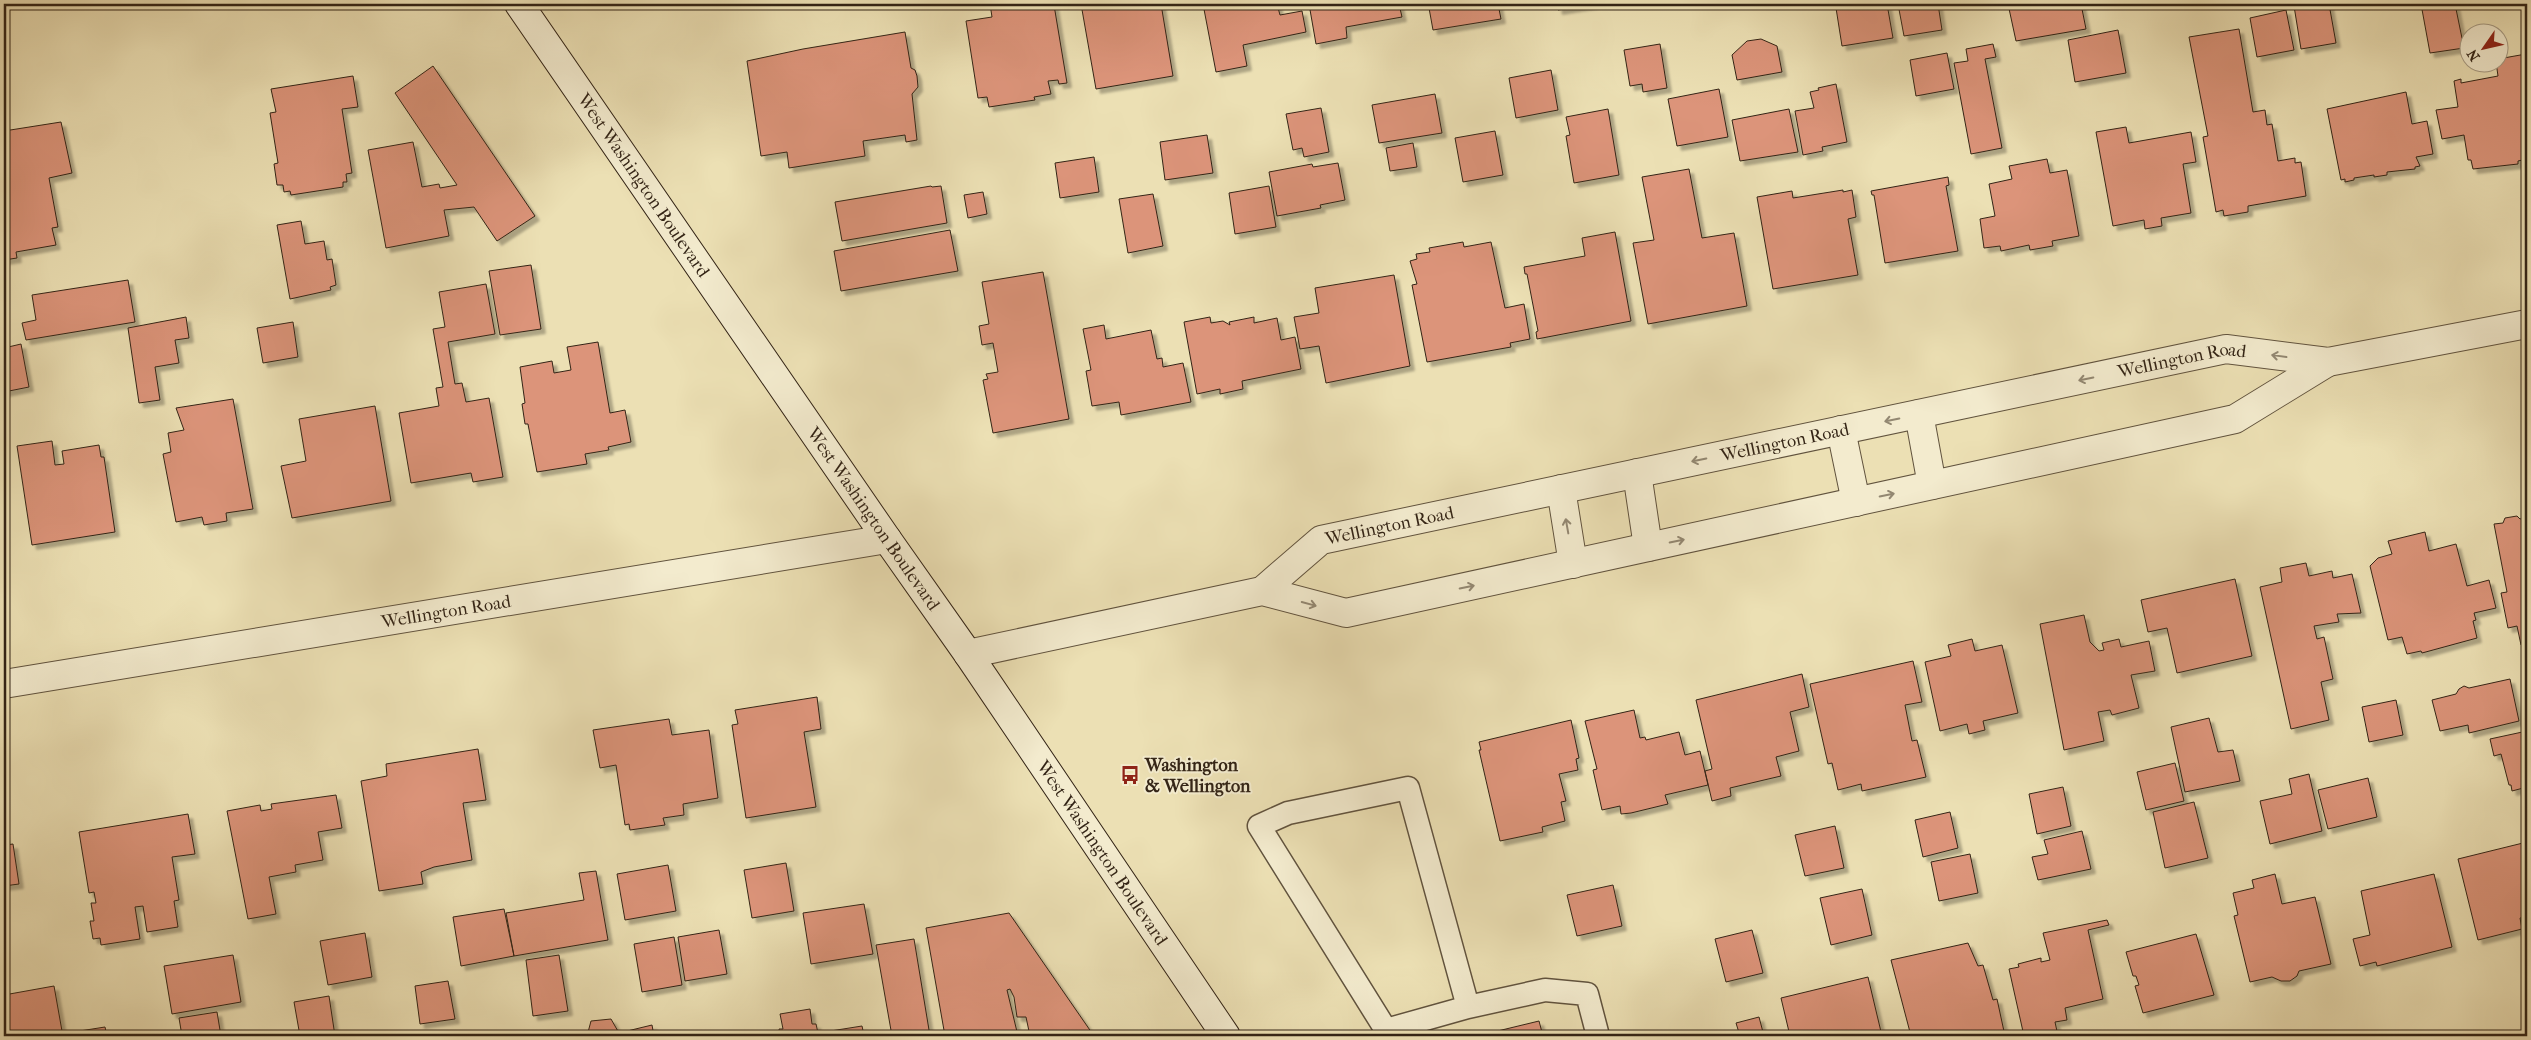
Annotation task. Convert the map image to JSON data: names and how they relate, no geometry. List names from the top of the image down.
{
  "streets": {
    "street": ["West Washington Boulevard", "Wellington Road"]
  },
  "crossings": [
    ["West Washington Boulevard", "Wellington Road"]
  ],
  "places": {
    "bus stop": ["Washington & Wellington"]
  },
  "north": "bottom left"
}
